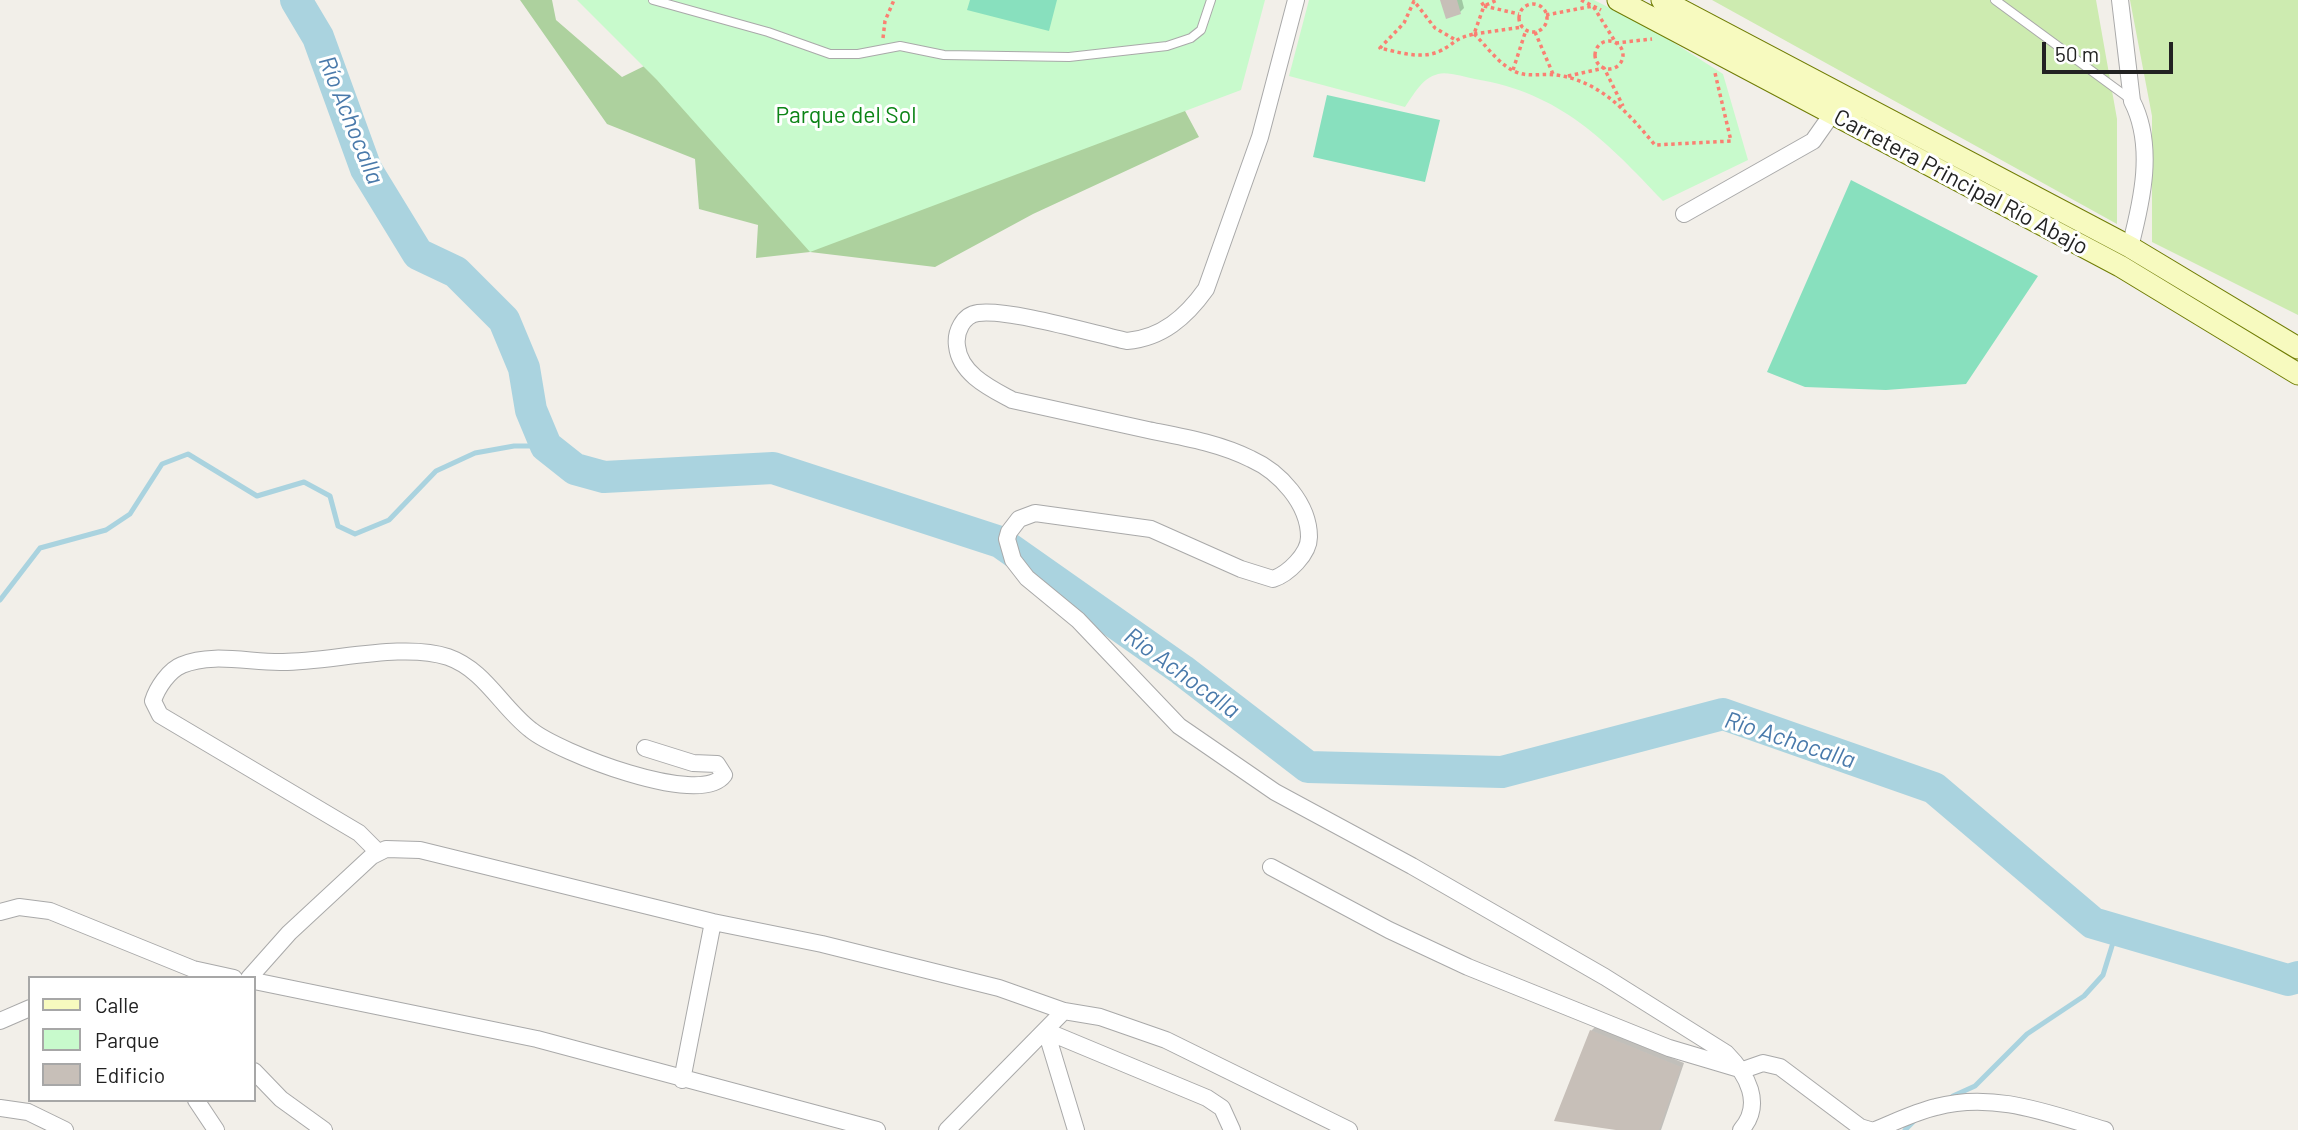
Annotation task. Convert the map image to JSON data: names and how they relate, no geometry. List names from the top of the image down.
{
  "streets": {
    "main road": ["Carretera Principal Río Abajo"]
  },
  "water": ["Río Achocalla"],
  "parks": ["Parque del Sol"],
  "legend": ["Calle", "Parque", "Edificio"],
  "scale_bar": "50 m"
}
